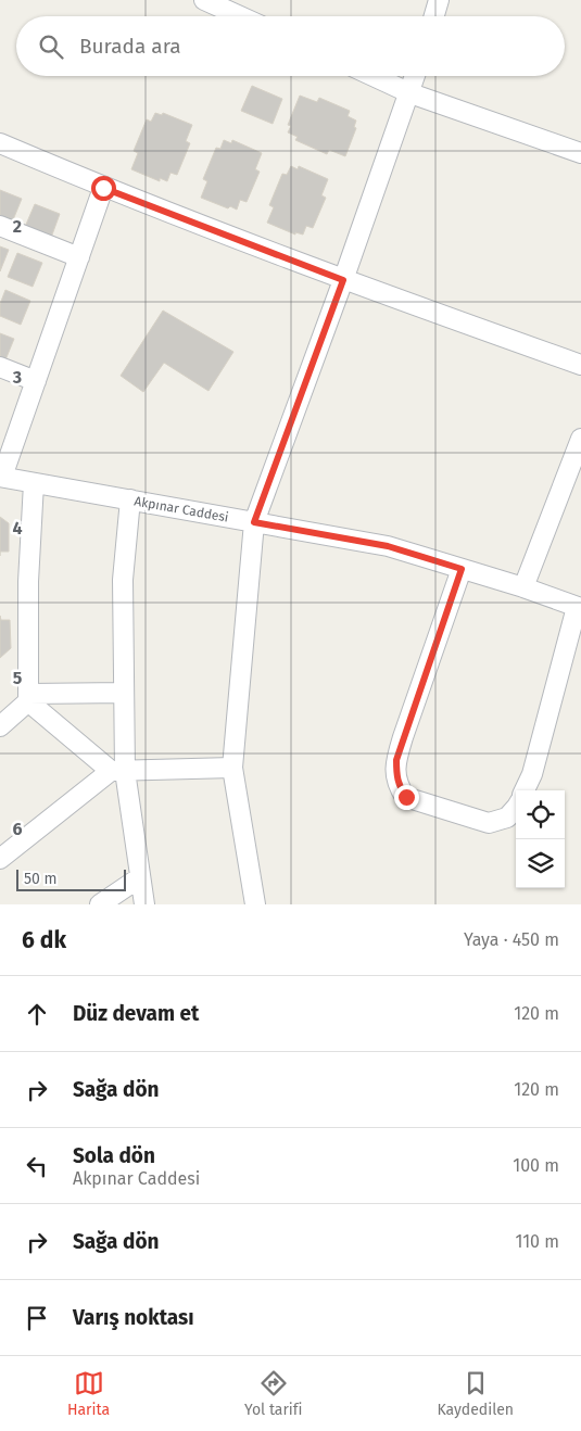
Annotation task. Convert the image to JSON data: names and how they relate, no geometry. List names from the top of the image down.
{
  "streets": {
    "street": ["Akpınar Caddesi"]
  },
  "scale_bar": "50 m",
  "page": {
    "search": "Burada ara",
    "scale": "50 m",
    "heading": ["6 dk", "Yaya · 450 m"],
    "list": [
      ["Düz devam et", "120 m"],
      ["Sağa dön", "120 m"],
      ["Sola dön", "Akpınar Caddesi", "100 m"],
      ["Sağa dön", "110 m"],
      "Varış noktası"
    ],
    "nav": ["Harita", "Yol tarifi", "Kaydedilen"]
  },
  "grid": {
    "rows": [
      "2",
      "3",
      "4",
      "5",
      "6"
    ]
  }
}
